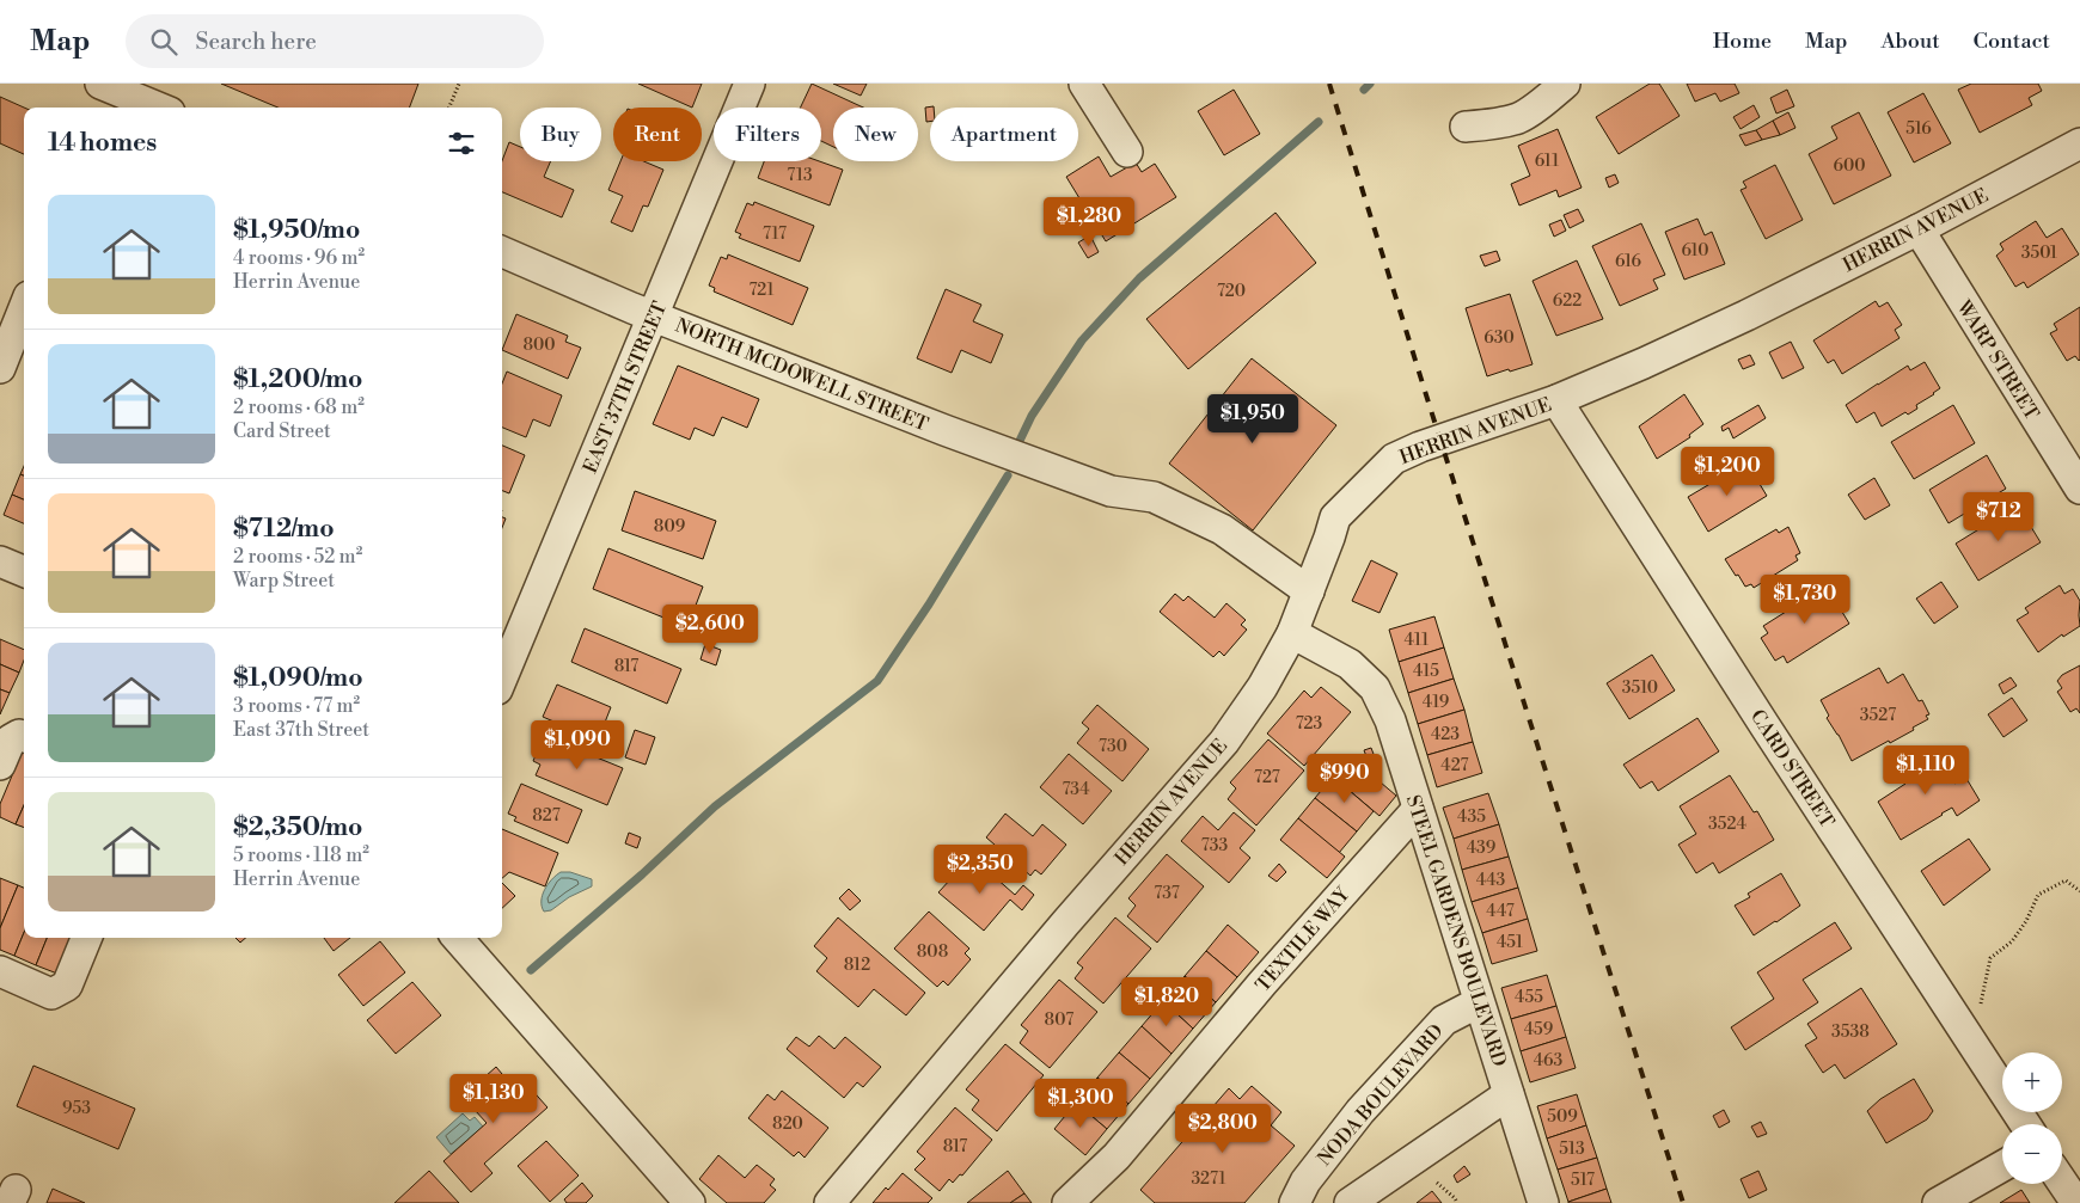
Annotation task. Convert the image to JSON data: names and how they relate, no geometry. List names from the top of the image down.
{
  "streets": {
    "street": [
      "HERRIN AVENUE",
      "WARP STREET",
      "NORTH MCDOWELL STREET",
      "EAST 37TH STREET",
      "CARD STREET",
      "STEEL GARDENS BOULEVARD",
      "TEXTILE WAY",
      "NODA BOULEVARD"
    ]
  },
  "crossings": [
    ["HERRIN AVENUE", "WARP STREET"],
    ["HERRIN AVENUE", "NORTH MCDOWELL STREET"],
    ["HERRIN AVENUE", "CARD STREET"],
    ["HERRIN AVENUE", "STEEL GARDENS BOULEVARD"],
    ["NORTH MCDOWELL STREET", "EAST 37TH STREET"],
    ["STEEL GARDENS BOULEVARD", "TEXTILE WAY"],
    ["STEEL GARDENS BOULEVARD", "NODA BOULEVARD"]
  ],
  "house_numbers": [
    "516",
    "611",
    "600",
    "713",
    "717",
    "610",
    "3501",
    "616",
    "721",
    "720",
    "622",
    "630",
    "800",
    "809",
    "411",
    "817",
    "415",
    "3510",
    "419",
    "3527",
    "723",
    "423",
    "730",
    "427",
    "727",
    "734",
    "827",
    "435",
    "3524",
    "733",
    "439",
    "443",
    "737",
    "447",
    "451",
    "808",
    "812",
    "455",
    "807",
    "459",
    "3538",
    "463",
    "953",
    "509",
    "820",
    "817",
    "513",
    "3271",
    "517"
  ],
  "page": {
    "header": "Map",
    "search": "Search here",
    "nav": [
      "Home",
      "Map",
      "About",
      "Contact"
    ],
    "chip": [
      "Buy",
      "Rent",
      "Filters",
      "New",
      "Apartment"
    ],
    "heading": "14 homes",
    "list": [
      {
        "name": "$1,950/mo",
        "note": "4 rooms · 96 m² · Herrin Avenue"
      },
      {
        "name": "$1,200/mo",
        "note": "2 rooms · 68 m² · Card Street"
      },
      {
        "name": "$712/mo",
        "note": "2 rooms · 52 m² · Warp Street"
      },
      {
        "name": "$1,090/mo",
        "note": "3 rooms · 77 m² · East 37th Street"
      },
      {
        "name": "$2,350/mo",
        "note": "5 rooms · 118 m² · Herrin Avenue"
      }
    ],
    "price": [
      "$1,280",
      "$1,950",
      "$1,200",
      "$712",
      "$1,730",
      "$2,600",
      "$1,090",
      "$1,110",
      "$990",
      "$2,350",
      "$1,820",
      "$1,130",
      "$1,300",
      "$2,800"
    ],
    "map_buttons": ["+", "−"]
  }
}
